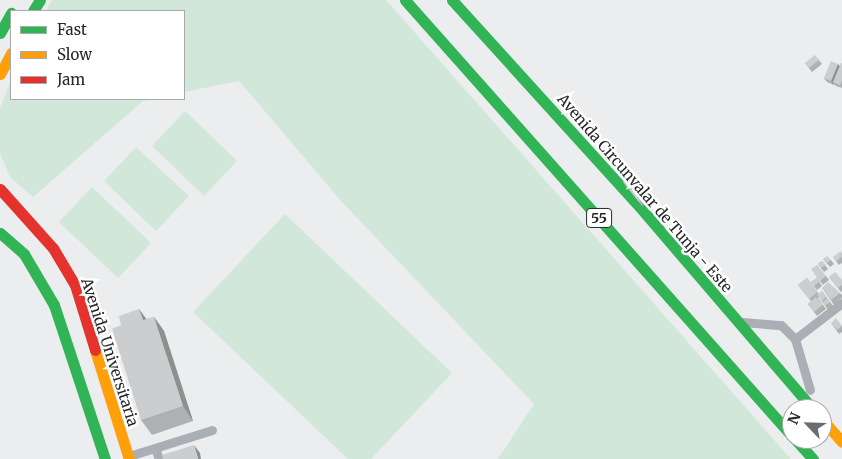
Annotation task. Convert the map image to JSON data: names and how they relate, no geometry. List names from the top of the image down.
{
  "streets": {
    "main road": ["Avenida Circunvalar de Tunja - Este", "55", "Avenida Universitaria"]
  },
  "legend": ["Fast", "Slow", "Jam"],
  "north": "top left"
}
